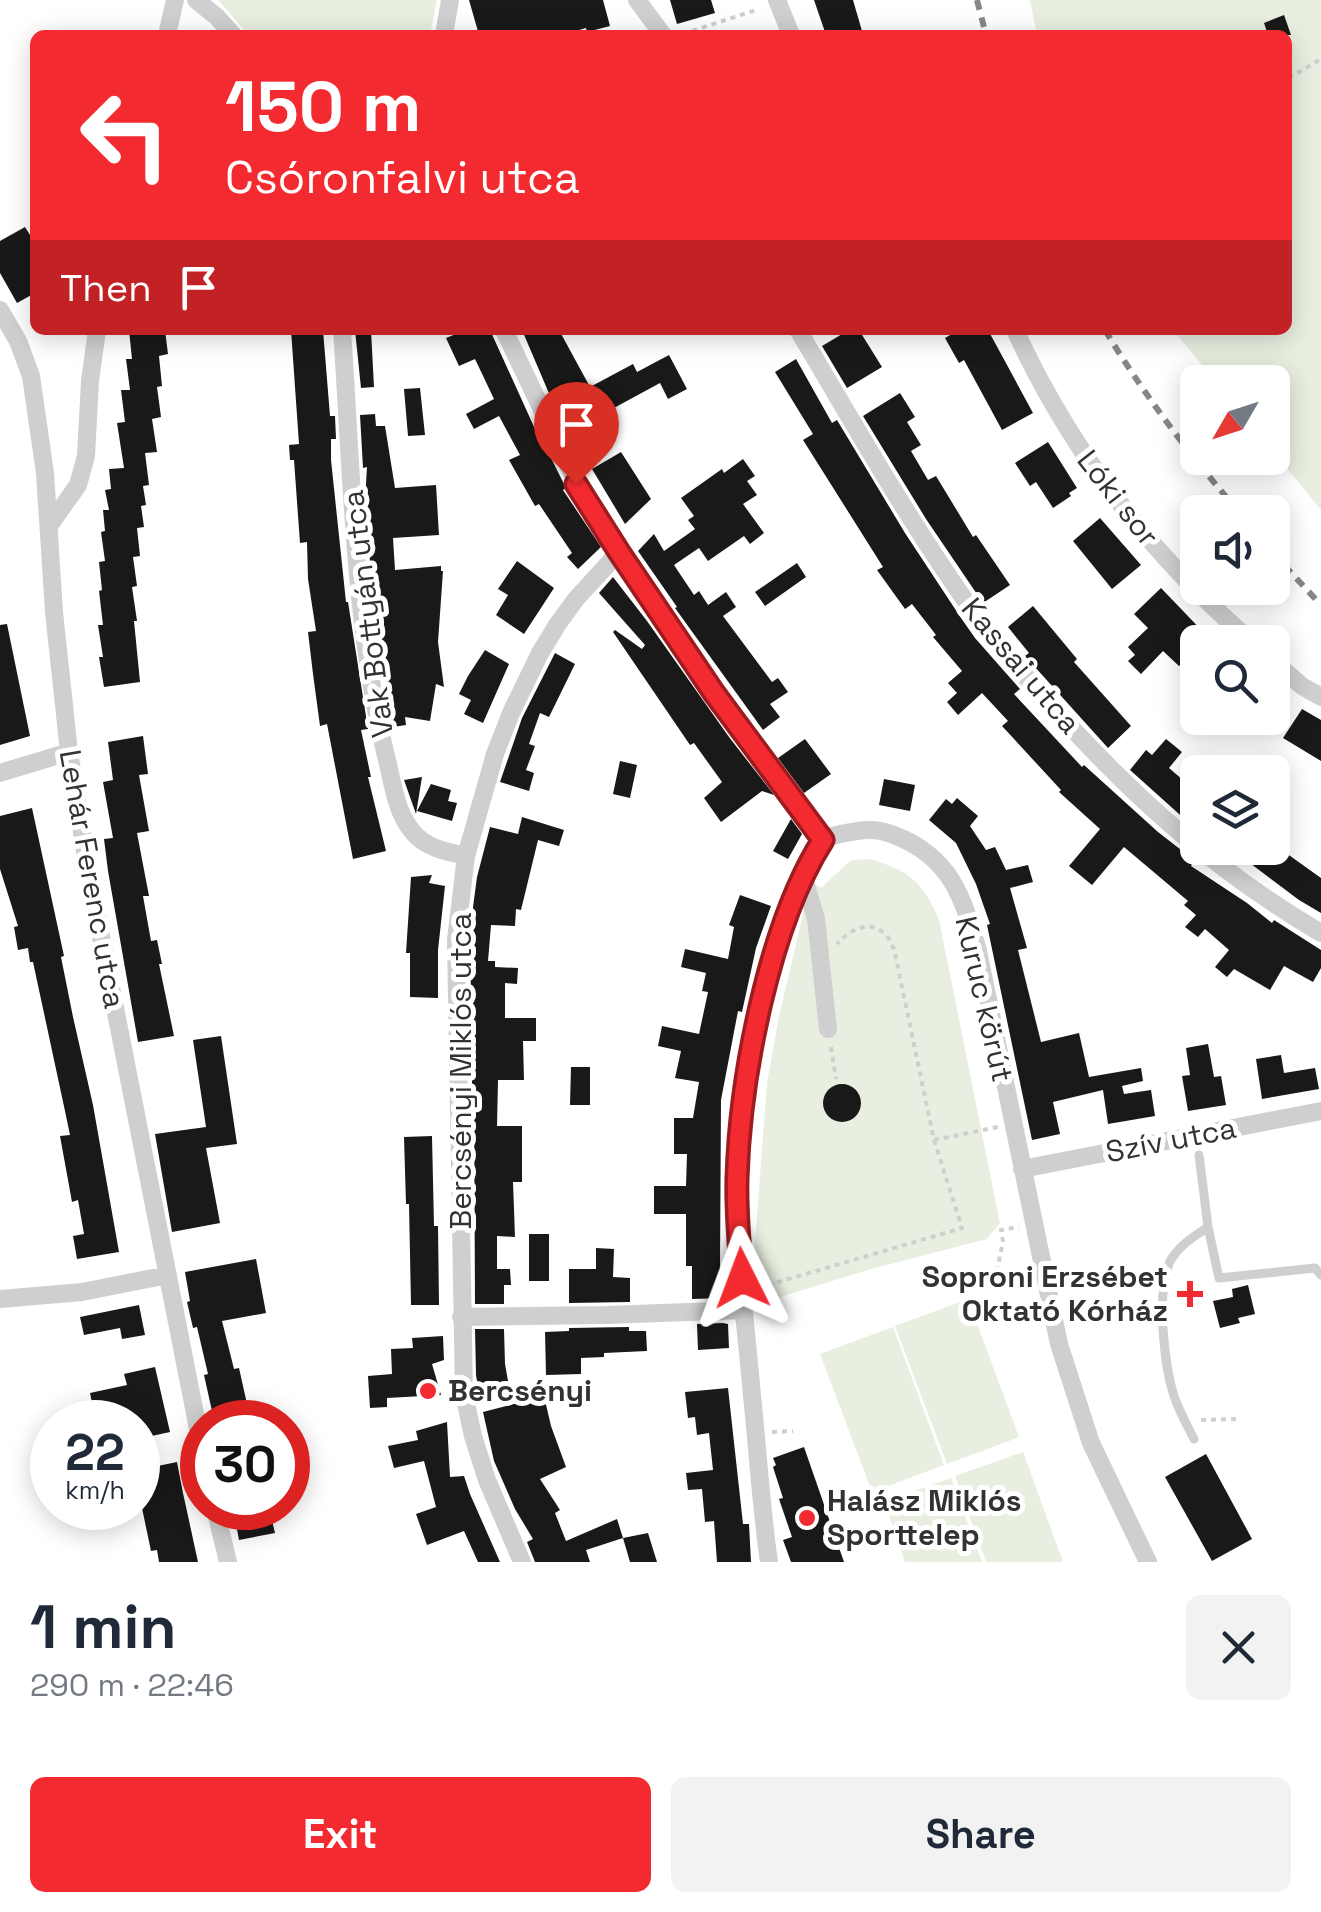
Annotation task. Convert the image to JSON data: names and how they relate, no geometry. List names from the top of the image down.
{
  "streets": {
    "street": [
      "Lóki sor",
      "Vak Bottyán utca",
      "Kassai utca",
      "Lehár Ferenc utca",
      "Kuruc körút",
      "Bercsényi Miklós utca",
      "Szív utca"
    ]
  },
  "crossings": [
    ["Vak Bottyán utca", "Bercsényi Miklós utca"],
    ["Kuruc körút", "Szív utca"]
  ],
  "places": {
    "health": ["Soproni Erzsébet Oktató Kórház"],
    "other": ["Bercsényi", "Halász Miklós Sporttelep"]
  },
  "north": "bottom left",
  "page": {
    "turn": ["150 m", "Csóronfalvi utca"],
    "then": "Then",
    "speed": "22 km/h",
    "limit": "30",
    "heading": ["1 min", "290 m · 22:46"],
    "buttons": ["Exit", "Share"]
  }
}
